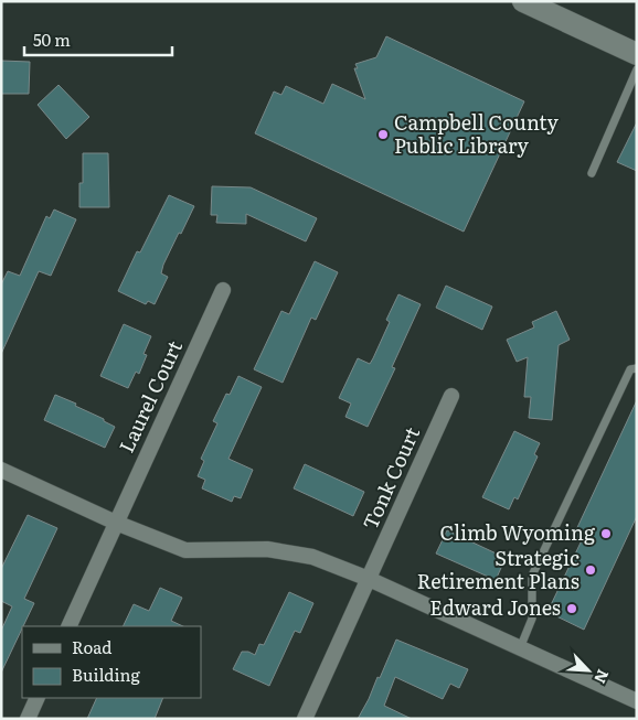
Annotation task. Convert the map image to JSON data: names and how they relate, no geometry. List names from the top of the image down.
{
  "streets": {
    "street": ["Laurel Court", "Tonk Court"]
  },
  "places": [
    "Campbell County Public Library",
    "Climb Wyoming",
    "Strategic Retirement Plans",
    "Edward Jones"
  ],
  "legend": ["Road", "Building"],
  "scale_bar": "50 m",
  "north": "bottom right"
}
